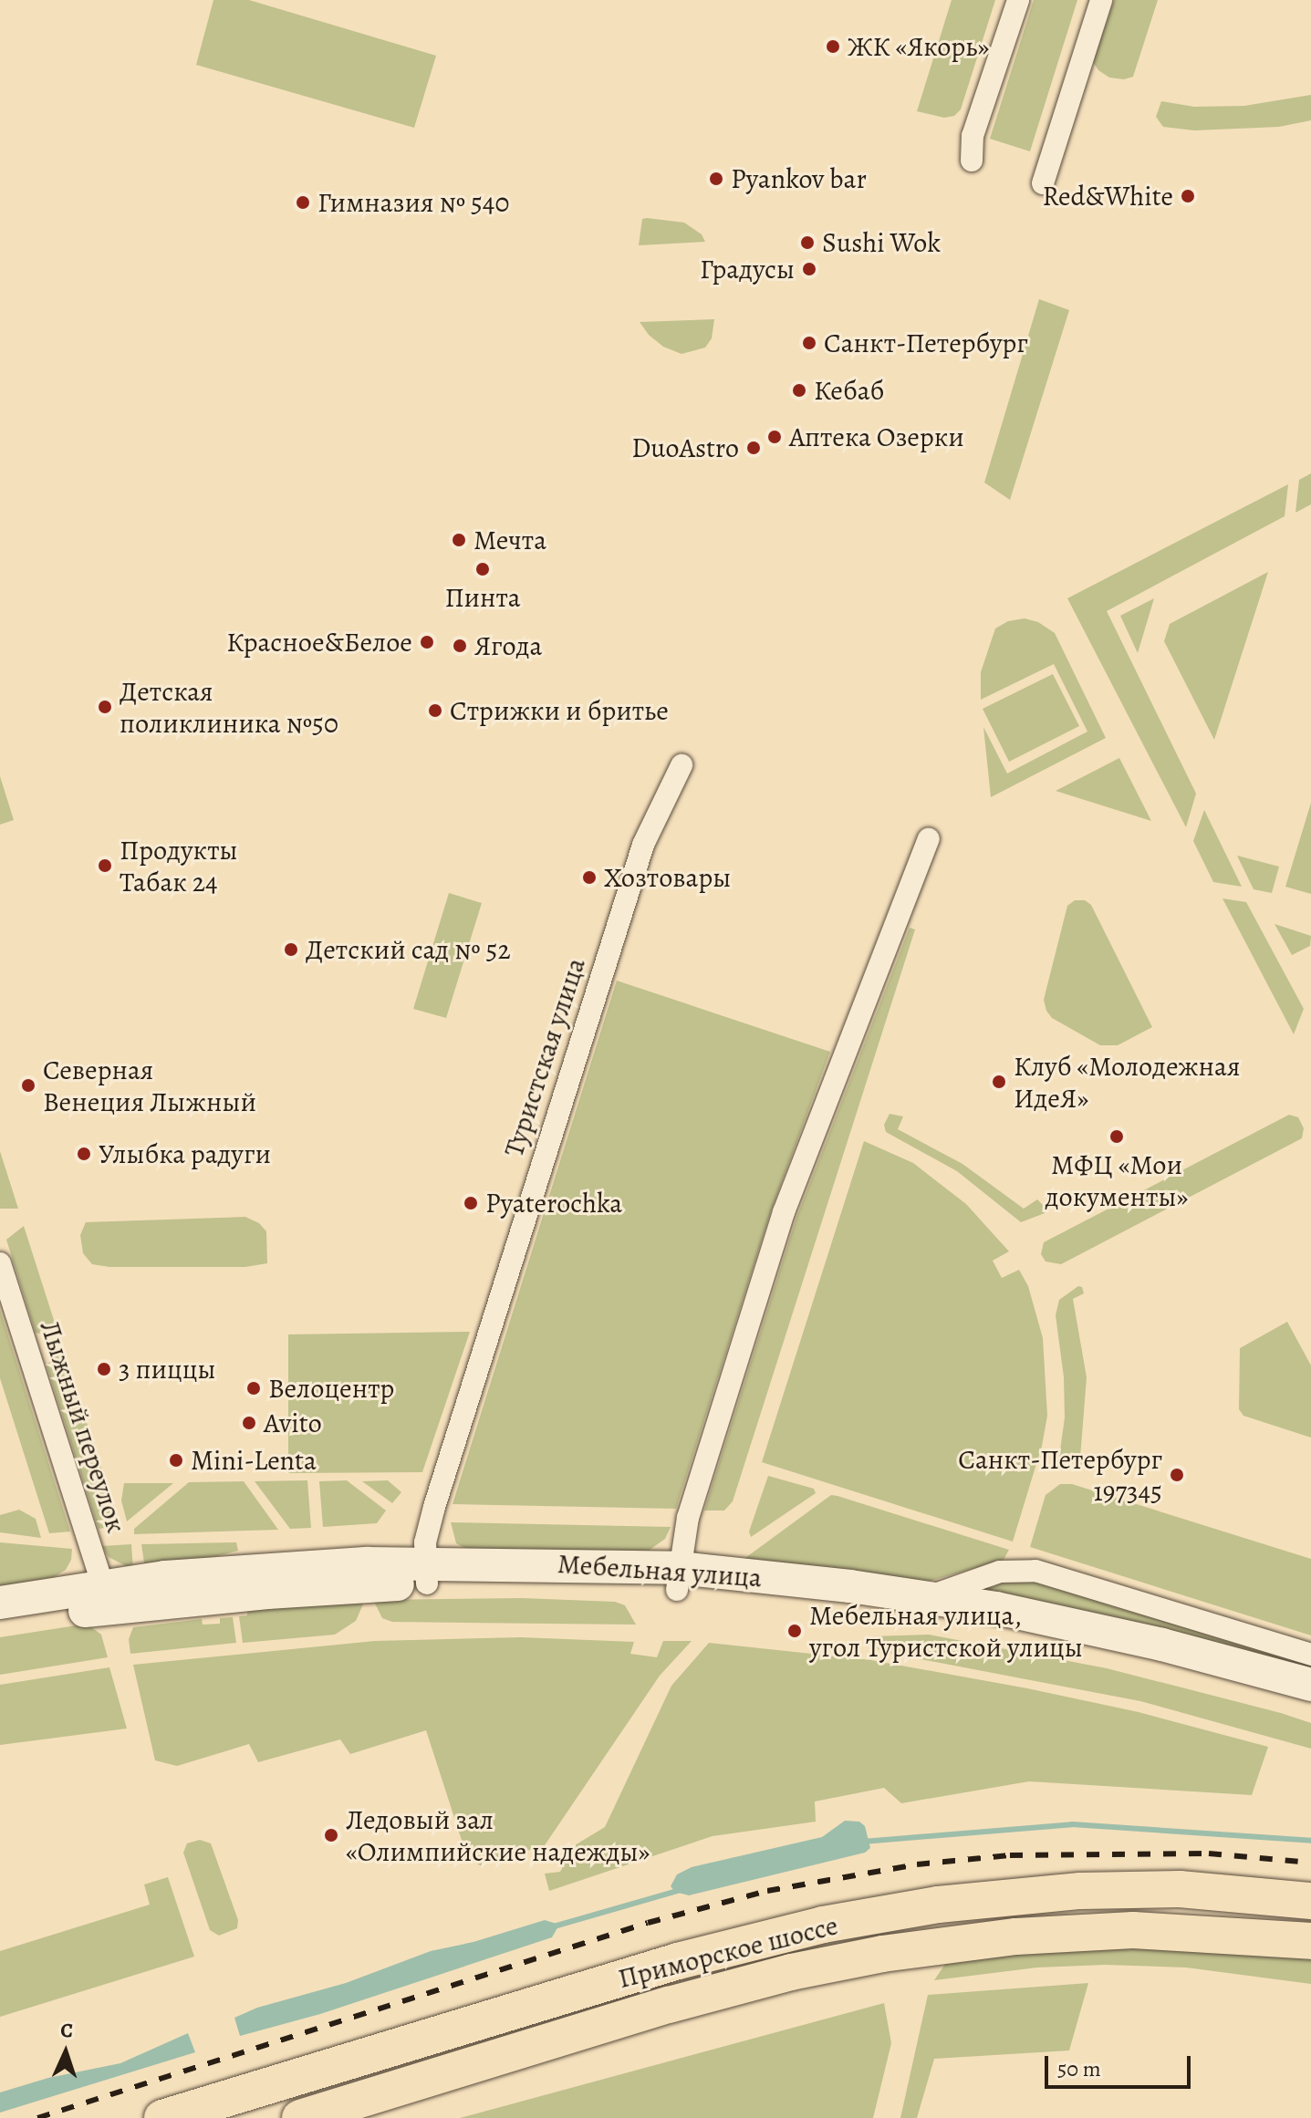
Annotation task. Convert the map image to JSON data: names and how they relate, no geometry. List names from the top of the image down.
{
  "streets": {
    "main road": ["Приморское шоссе"],
    "street": ["Туристская улица", "Лыжный переулок", "Мебельная улица"]
  },
  "crossings": [
    ["Туристская улица", "Мебельная улица"],
    ["Лыжный переулок", "Мебельная улица"]
  ],
  "places": [
    "ЖК «Якорь»",
    "Pyankov bar",
    "Red&White",
    "Гимназия № 540",
    "Sushi Wok",
    "Градусы",
    "Санкт-Петербург",
    "Кебаб",
    "Аптека Озерки",
    "DuoAstro",
    "Мечта",
    "Пинта",
    "Красное&Белое",
    "Ягода",
    "Детская поликлиника №50",
    "Стрижки и бритье",
    "Продукты Табак 24",
    "Хозтовары",
    "Детский сад № 52",
    "Клуб «Молодежная ИдеЯ»",
    "Северная Венеция Лыжный",
    "МФЦ «Мои документы»",
    "Улыбка радуги",
    "Pyaterochka",
    "3 пиццы",
    "Велоцентр",
    "Avito",
    "Mini-Lenta",
    "Санкт-Петербург 197345",
    "Мебельная улица, угол Туристской улицы",
    "Ледовый зал «Олимпийские надежды»"
  ],
  "scale_bar": "50 m",
  "north": "top"
}
